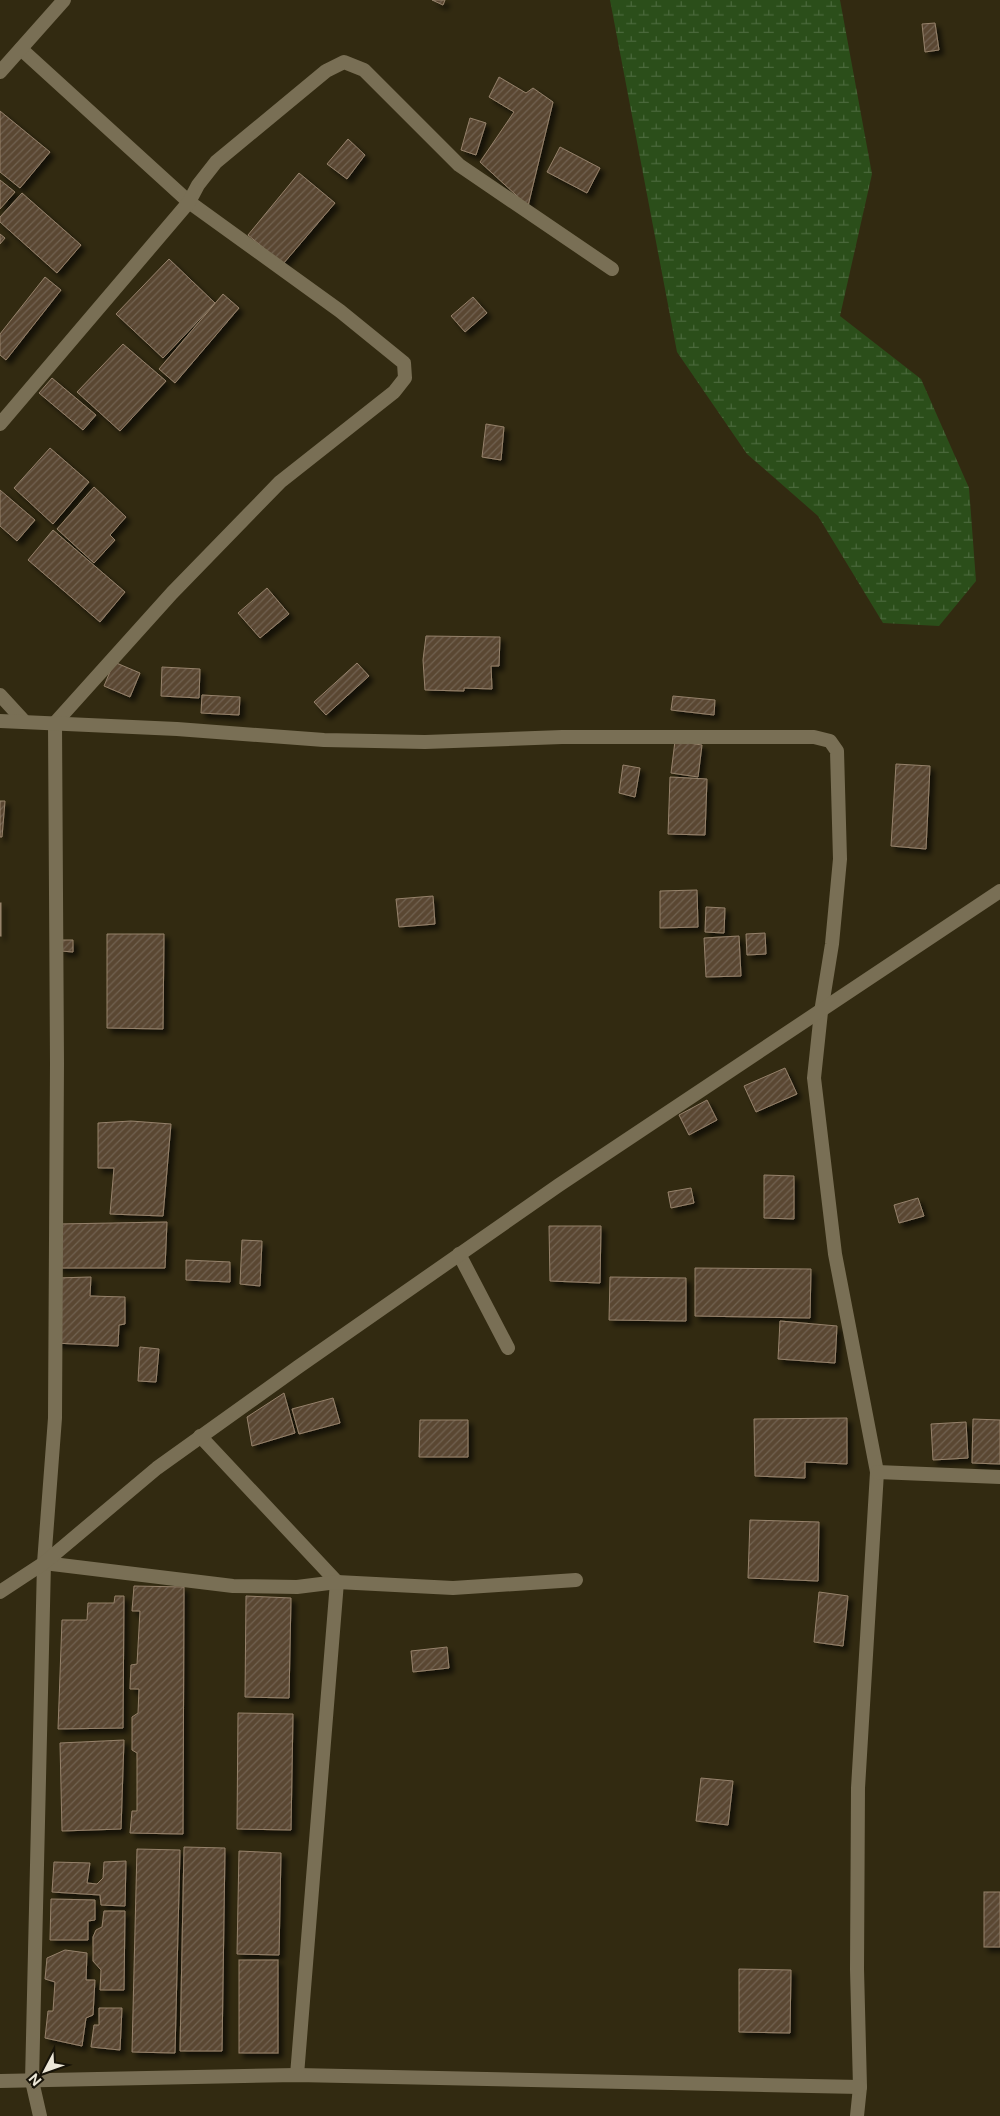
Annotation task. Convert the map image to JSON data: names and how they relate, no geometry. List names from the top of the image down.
{
  "north": "bottom left"
}
